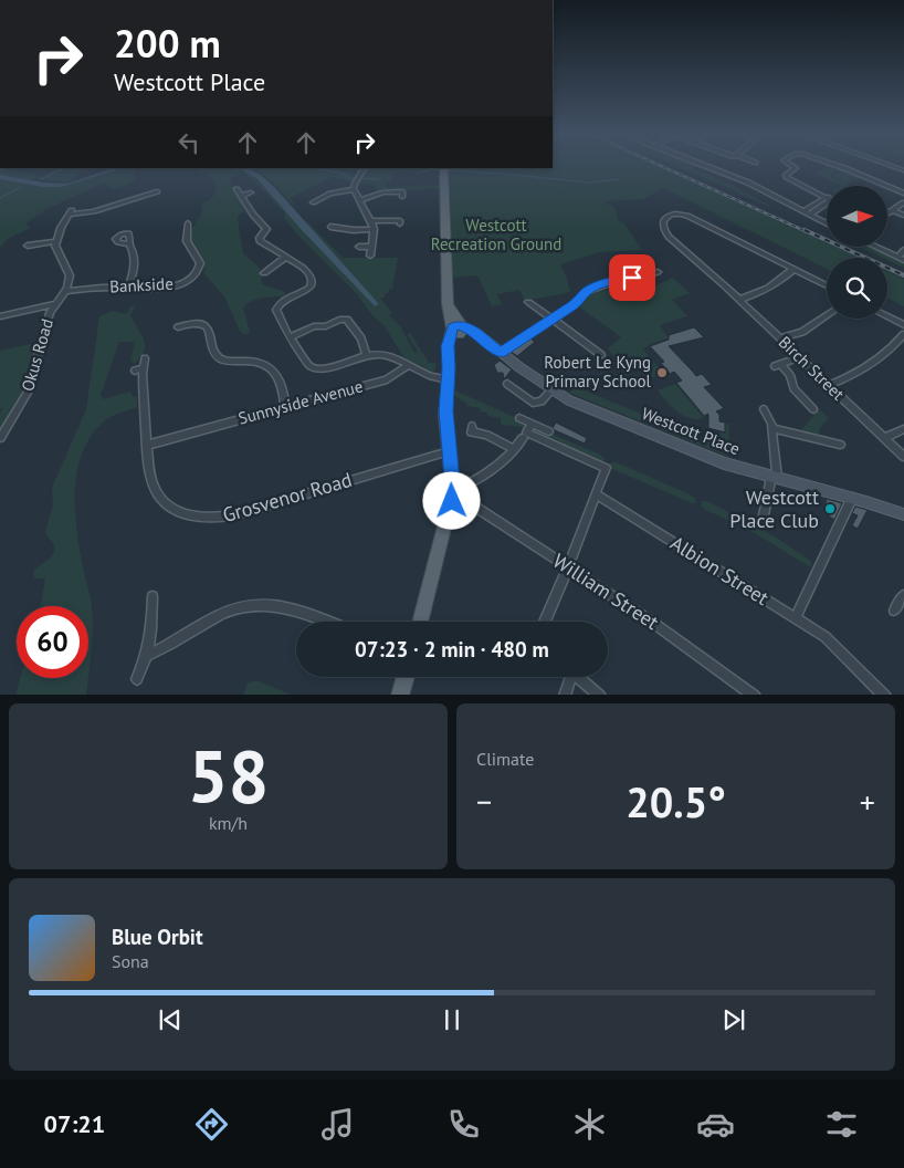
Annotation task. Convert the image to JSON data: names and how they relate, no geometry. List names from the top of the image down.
{
  "streets": {
    "main road": ["Westcott Place"],
    "street": [
      "Bankside",
      "Okus Road",
      "Birch Street",
      "Sunnyside Avenue",
      "Grosvenor Road",
      "Albion Street",
      "William Street"
    ]
  },
  "crossings": [
    ["Bankside", "Okus Road"],
    ["Sunnyside Avenue", "Grosvenor Road"]
  ],
  "parks": ["Westcott Recreation Ground"],
  "places": ["Robert Le Kyng Primary School", "Westcott Place Club"],
  "north": "right",
  "page": {
    "turn": ["200 m", "Westcott Place"],
    "limit": "60",
    "trip": "07:23 · 2 min · 480 m",
    "tile": [
      ["58", "km/h"],
      "Climate"
    ],
    "heat": ["−", "20.5°", "+"],
    "song": ["Blue Orbit", "Sona"],
    "tabs": "07:21"
  }
}
